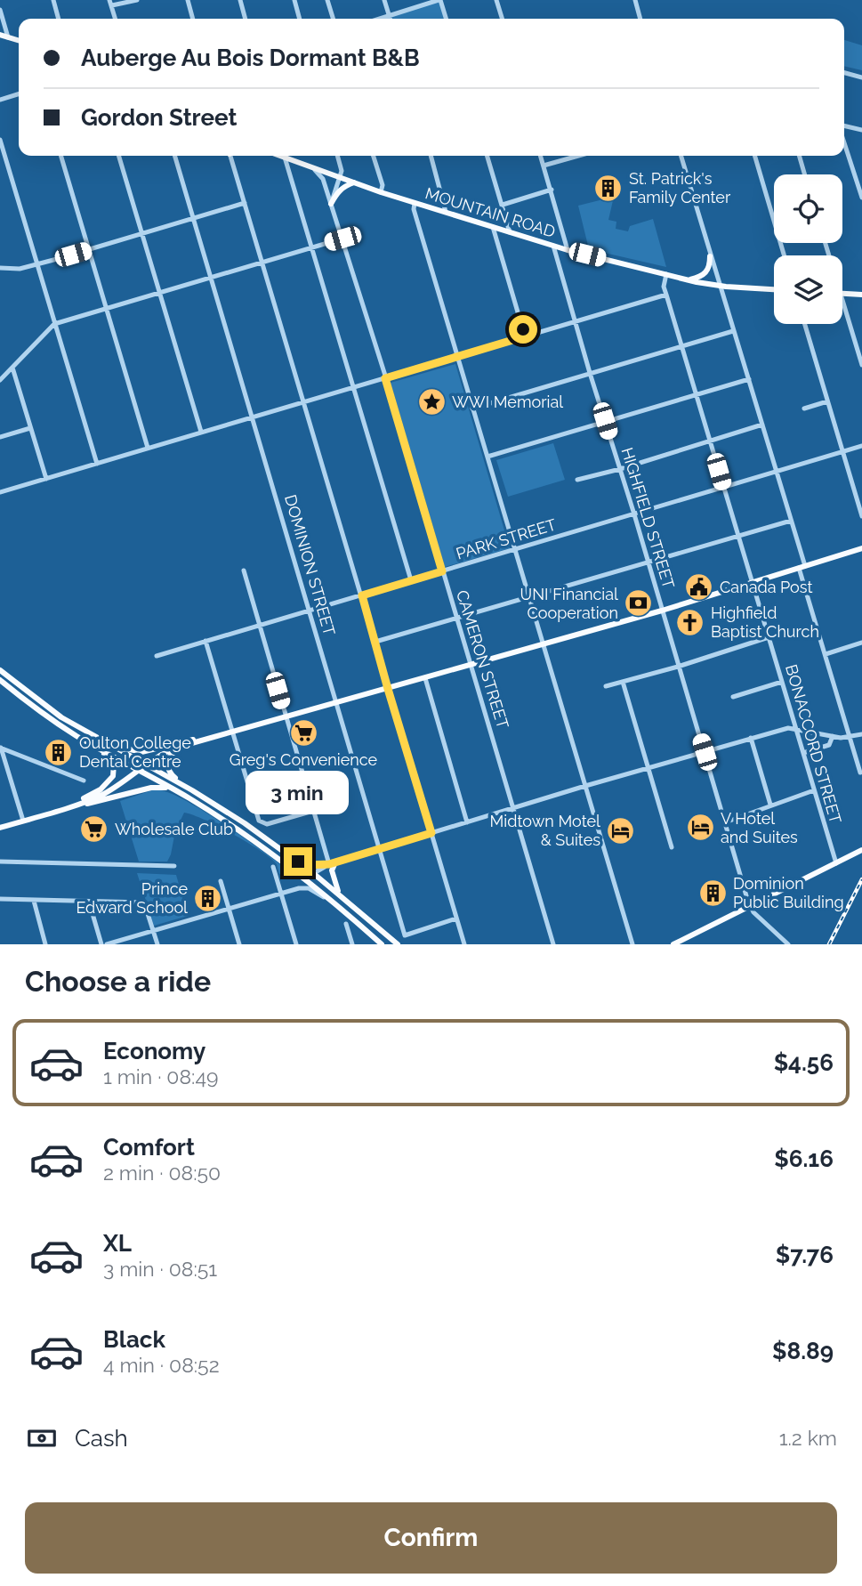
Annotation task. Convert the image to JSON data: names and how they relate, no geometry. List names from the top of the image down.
{
  "streets": {
    "main road": ["MOUNTAIN ROAD"],
    "street": [
      "HIGHFIELD STREET",
      "PARK STREET",
      "DOMINION STREET",
      "CAMERON STREET",
      "BONACCORD STREET"
    ]
  },
  "crossings": [
    ["MOUNTAIN ROAD", "HIGHFIELD STREET"],
    ["MOUNTAIN ROAD", "CAMERON STREET"],
    ["MOUNTAIN ROAD", "BONACCORD STREET"],
    ["HIGHFIELD STREET", "PARK STREET"],
    ["PARK STREET", "DOMINION STREET"],
    ["PARK STREET", "CAMERON STREET"],
    ["PARK STREET", "BONACCORD STREET"]
  ],
  "places": {
    "building": [
      "St. Patrick's Family Center",
      "Oulton College Dental Centre",
      "Dominion Public Building",
      "Prince Edward School"
    ],
    "place": ["WWI Memorial"],
    "public building": ["Canada Post"],
    "bank": ["UNI Financial Cooperation"],
    "church": ["Highfield Baptist Church"],
    "supermarket": ["Greg's Convenience", "Wholesale Club"],
    "hotel": ["V Hotel and Suites", "Midtown Motel & Suites"]
  },
  "page": {
    "banner": ["Auberge Au Bois Dormant B&B", "Gordon Street"],
    "bubble": "3 min",
    "heading": "Choose a ride",
    "list": [
      {
        "name": "Economy",
        "note": "1 min · 08:49",
        "value": "$4.56"
      },
      {
        "name": "Comfort",
        "note": "2 min · 08:50",
        "value": "$6.16"
      },
      {
        "name": "XL",
        "note": "3 min · 08:51",
        "value": "$7.76"
      },
      {
        "name": "Black",
        "note": "4 min · 08:52",
        "value": "$8.89"
      }
    ],
    "pay": ["Cash", "1.2 km"],
    "buttons": "Confirm"
  }
}
